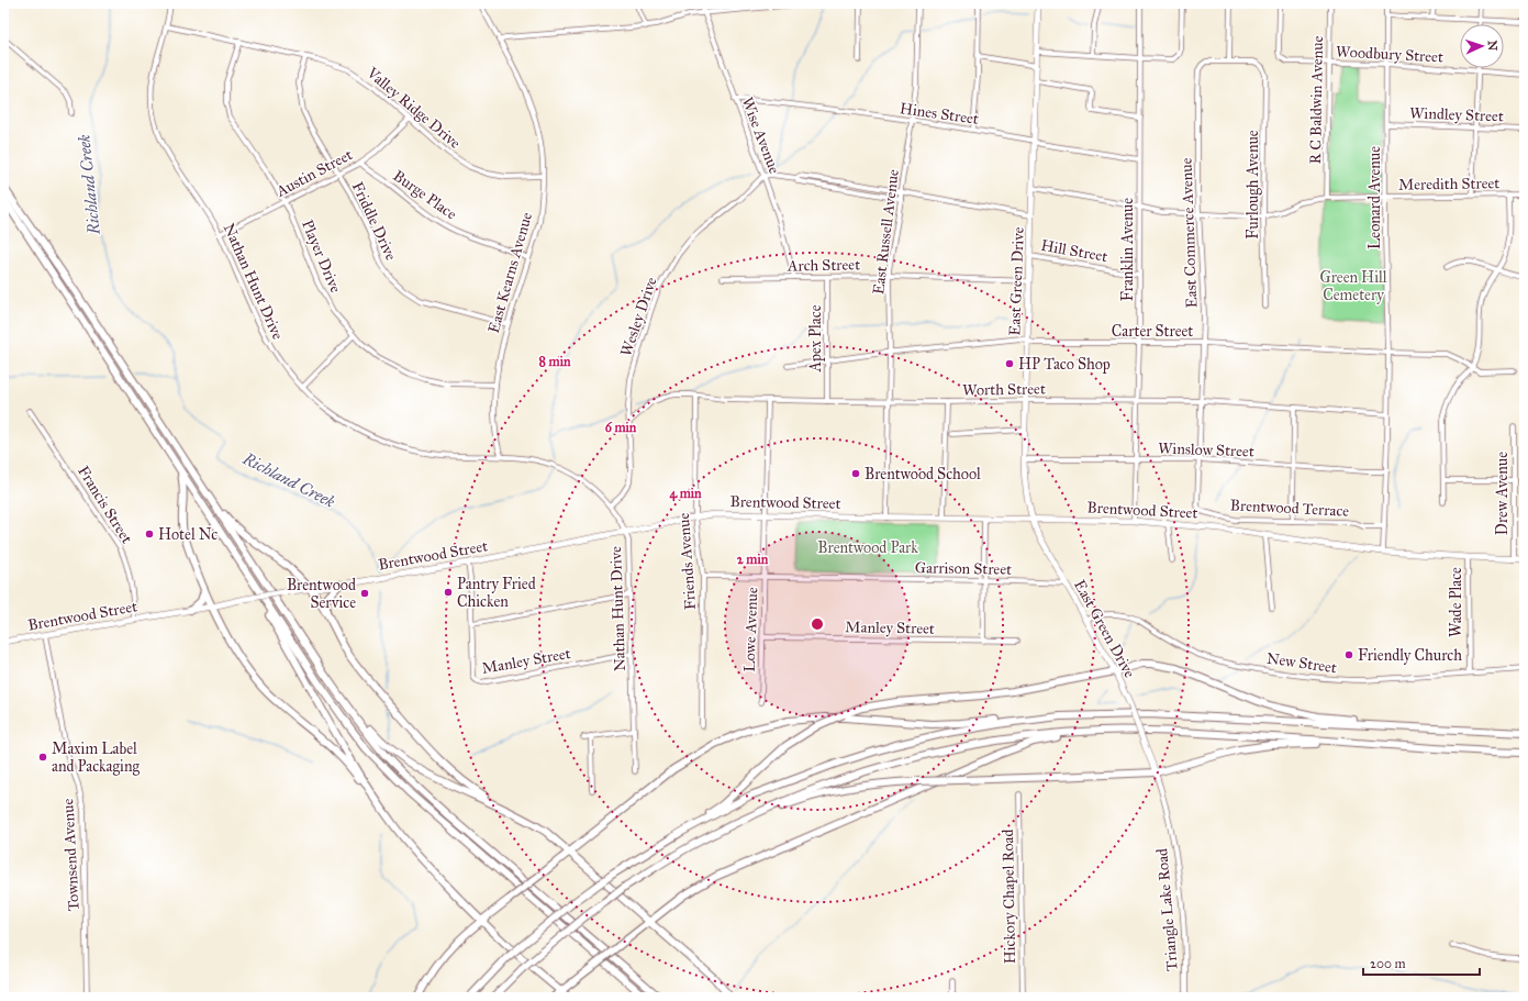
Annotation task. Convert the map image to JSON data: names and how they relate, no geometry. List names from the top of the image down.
{
  "streets": {
    "main road": ["East Green Drive", "Brentwood Street", "Triangle Lake Road"],
    "street": [
      "Woodbury Street",
      "R C Baldwin Avenue",
      "Valley Ridge Drive",
      "Hines Street",
      "Windley Street",
      "Wise Avenue",
      "Austin Street",
      "Meredith Street",
      "Furlough Avenue",
      "Burge Place",
      "Leonard Avenue",
      "Friddle Drive",
      "East Russell Avenue",
      "East Commerce Avenue",
      "Franklin Avenue",
      "Hill Street",
      "Player Drive",
      "Arch Street",
      "East Kearns Avenue",
      "Nathan Hunt Drive",
      "Wesley Drive",
      "Carter Street",
      "Apex Place",
      "Worth Street",
      "Winslow Street",
      "Drew Avenue",
      "Francis Street",
      "Brentwood Terrace",
      "Friends Avenue",
      "Garrison Street",
      "Wade Place",
      "Manley Street",
      "Lowe Avenue",
      "New Street",
      "Townsend Avenue",
      "Hickory Chapel Road"
    ]
  },
  "crossings": [
    ["Woodbury Street", "R C Baldwin Avenue"],
    ["Woodbury Street", "Leonard Avenue"],
    ["R C Baldwin Avenue", "Meredith Street"],
    ["Valley Ridge Drive", "Austin Street"],
    ["Valley Ridge Drive", "Friddle Drive"],
    ["Valley Ridge Drive", "Player Drive"],
    ["Valley Ridge Drive", "East Kearns Avenue"],
    ["Valley Ridge Drive", "Nathan Hunt Drive"],
    ["Hines Street", "Wise Avenue"],
    ["Hines Street", "East Russell Avenue"],
    ["Hines Street", "Franklin Avenue"],
    ["Hines Street", "East Green Drive"],
    ["Windley Street", "Leonard Avenue"],
    ["Wise Avenue", "Arch Street"],
    ["Wise Avenue", "Wesley Drive"],
    ["Austin Street", "Burge Place"],
    ["Austin Street", "Friddle Drive"],
    ["Austin Street", "Player Drive"],
    ["Austin Street", "Nathan Hunt Drive"],
    ["Meredith Street", "Furlough Avenue"],
    ["Meredith Street", "Leonard Avenue"],
    ["Meredith Street", "East Commerce Avenue"],
    ["Meredith Street", "Franklin Avenue"],
    ["Meredith Street", "East Green Drive"],
    ["Furlough Avenue", "East Commerce Avenue"],
    ["Burge Place", "East Kearns Avenue"],
    ["Leonard Avenue", "Carter Street"],
    ["Leonard Avenue", "Worth Street"],
    ["Leonard Avenue", "Winslow Street"],
    ["Leonard Avenue", "Brentwood Street"],
    ["Leonard Avenue", "Brentwood Terrace"],
    ["Friddle Drive", "East Kearns Avenue"],
    ["East Russell Avenue", "Arch Street"],
    ["East Russell Avenue", "Carter Street"],
    ["East Russell Avenue", "Worth Street"],
    ["East Russell Avenue", "Brentwood Street"],
    ["East Commerce Avenue", "Carter Street"],
    ["East Commerce Avenue", "Worth Street"],
    ["East Commerce Avenue", "Winslow Street"],
    ["East Commerce Avenue", "Brentwood Terrace"],
    ["Franklin Avenue", "Hill Street"],
    ["Franklin Avenue", "Carter Street"],
    ["Franklin Avenue", "Worth Street"],
    ["Franklin Avenue", "Winslow Street"],
    ["Franklin Avenue", "Brentwood Street"],
    ["Hill Street", "East Green Drive"],
    ["Player Drive", "East Kearns Avenue"],
    ["Arch Street", "East Green Drive"],
    ["Arch Street", "Apex Place"],
    ["East Kearns Avenue", "Nathan Hunt Drive"],
    ["Nathan Hunt Drive", "Wesley Drive"],
    ["Nathan Hunt Drive", "Brentwood Street"],
    ["Nathan Hunt Drive", "Manley Street"],
    ["East Green Drive", "Carter Street"],
    ["East Green Drive", "Worth Street"],
    ["East Green Drive", "Winslow Street"],
    ["East Green Drive", "Brentwood Street"],
    ["East Green Drive", "Garrison Street"],
    ["East Green Drive", "New Street"],
    ["East Green Drive", "Triangle Lake Road"],
    ["Wesley Drive", "Worth Street"],
    ["Carter Street", "Apex Place"],
    ["Apex Place", "Worth Street"],
    ["Worth Street", "Friends Avenue"],
    ["Worth Street", "Lowe Avenue"],
    ["Drew Avenue", "Brentwood Street"],
    ["Brentwood Street", "Francis Street"],
    ["Brentwood Street", "Friends Avenue"],
    ["Brentwood Street", "Wade Place"],
    ["Brentwood Street", "Lowe Avenue"],
    ["Brentwood Street", "Townsend Avenue"],
    ["Friends Avenue", "Garrison Street"],
    ["Garrison Street", "Lowe Avenue"],
    ["Wade Place", "New Street"],
    ["Manley Street", "Lowe Avenue"]
  ],
  "water": ["Richland Creek"],
  "parks": ["Green Hill Cemetery", "Brentwood Park"],
  "places": [
    "HP Taco Shop",
    "Brentwood School",
    "Hotel Nc",
    "Pantry Fried Chicken",
    "Brentwood Service",
    "Friendly Church",
    "Maxim Label and Packaging"
  ],
  "scale_bar": "200 m",
  "north": "right",
  "rings": [
    "8 min",
    "6 min",
    "4 min",
    "2 min"
  ]
}
